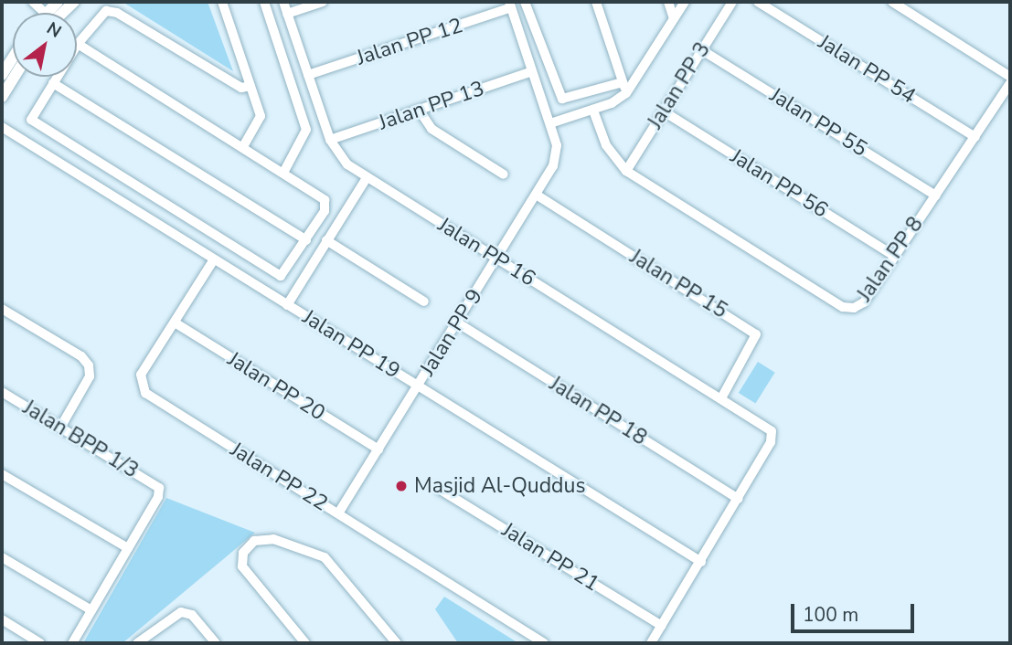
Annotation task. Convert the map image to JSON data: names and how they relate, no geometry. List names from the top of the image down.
{
  "streets": {
    "street": [
      "Jalan PP 12",
      "Jalan PP 54",
      "Jalan PP 3",
      "Jalan PP 13",
      "Jalan PP 55",
      "Jalan PP 56",
      "Jalan PP 16",
      "Jalan PP 8",
      "Jalan PP 15",
      "Jalan PP 9",
      "Jalan PP 19",
      "Jalan PP 20",
      "Jalan PP 18",
      "Jalan BPP 1/3",
      "Jalan PP 22",
      "Jalan PP 21"
    ]
  },
  "crossings": [
    ["Jalan PP 12", "Jalan PP 16"],
    ["Jalan PP 12", "Jalan PP 9"],
    ["Jalan PP 54", "Jalan PP 8"],
    ["Jalan PP 3", "Jalan PP 55"],
    ["Jalan PP 3", "Jalan PP 56"],
    ["Jalan PP 3", "Jalan PP 8"],
    ["Jalan PP 13", "Jalan PP 16"],
    ["Jalan PP 13", "Jalan PP 9"],
    ["Jalan PP 55", "Jalan PP 8"],
    ["Jalan PP 56", "Jalan PP 8"],
    ["Jalan PP 16", "Jalan PP 15"],
    ["Jalan PP 16", "Jalan PP 9"],
    ["Jalan PP 16", "Jalan PP 18"],
    ["Jalan PP 15", "Jalan PP 9"],
    ["Jalan PP 9", "Jalan PP 19"],
    ["Jalan PP 9", "Jalan PP 20"],
    ["Jalan PP 9", "Jalan PP 18"],
    ["Jalan PP 9", "Jalan PP 22"],
    ["Jalan PP 19", "Jalan PP 22"],
    ["Jalan PP 20", "Jalan PP 22"]
  ],
  "places": ["Masjid Al-Quddus"],
  "scale_bar": "100 m",
  "north": "top right"
}
